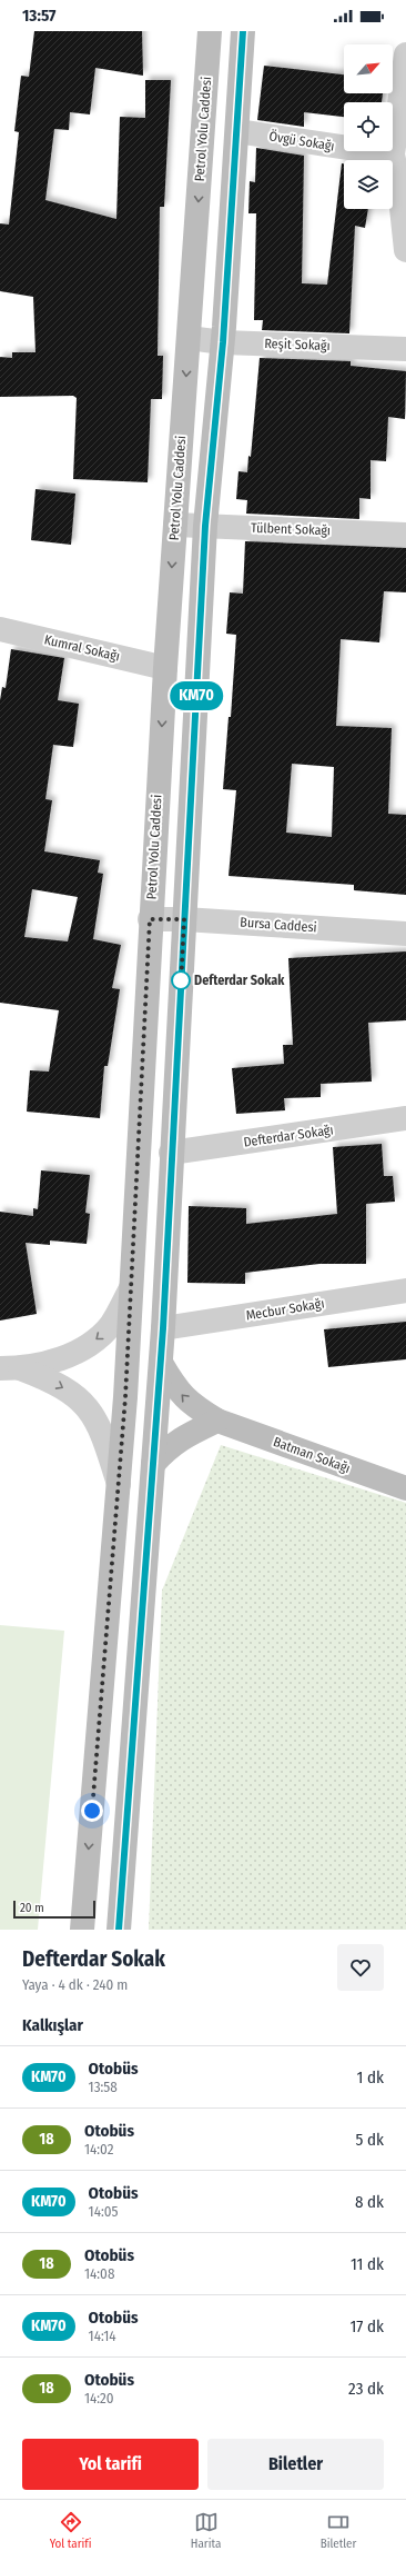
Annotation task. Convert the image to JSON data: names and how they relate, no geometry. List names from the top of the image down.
{
  "streets": {
    "main road": ["Petrol Yolu Caddesi", "Batman Sokağı"],
    "street": [
      "Övgü Sokağı",
      "Reşit Sokağı",
      "Tülbent Sokağı",
      "Kumral Sokağı",
      "Bursa Caddesi",
      "Defterdar Sokağı",
      "Mecbur Sokağı"
    ]
  },
  "crossings": [
    ["Petrol Yolu Caddesi", "Reşit Sokağı"],
    ["Petrol Yolu Caddesi", "Tülbent Sokağı"],
    ["Petrol Yolu Caddesi", "Kumral Sokağı"],
    ["Petrol Yolu Caddesi", "Bursa Caddesi"]
  ],
  "places": ["Defterdar Sokak"],
  "lines": ["bus line KM70"],
  "scale_bar": "20 m",
  "north": "top right",
  "page": {
    "status": "13:57",
    "on_map": "KM70",
    "scale": "20 m",
    "heading": [
      ["Defterdar Sokak", "Yaya · 4 dk · 240 m"],
      "Kalkışlar"
    ],
    "list": [
      {
        "mark": "KM70",
        "name": "Otobüs",
        "note": "13:58",
        "value": "1 dk"
      },
      {
        "mark": "18",
        "name": "Otobüs",
        "note": "14:02",
        "value": "5 dk"
      },
      {
        "mark": "KM70",
        "name": "Otobüs",
        "note": "14:05",
        "value": "8 dk"
      },
      {
        "mark": "18",
        "name": "Otobüs",
        "note": "14:08",
        "value": "11 dk"
      },
      {
        "mark": "KM70",
        "name": "Otobüs",
        "note": "14:14",
        "value": "17 dk"
      },
      {
        "mark": "18",
        "name": "Otobüs",
        "note": "14:20",
        "value": "23 dk"
      }
    ],
    "buttons": ["Yol tarifi", "Biletler"],
    "tabs": ["Yol tarifi", "Harita", "Biletler"]
  }
}
